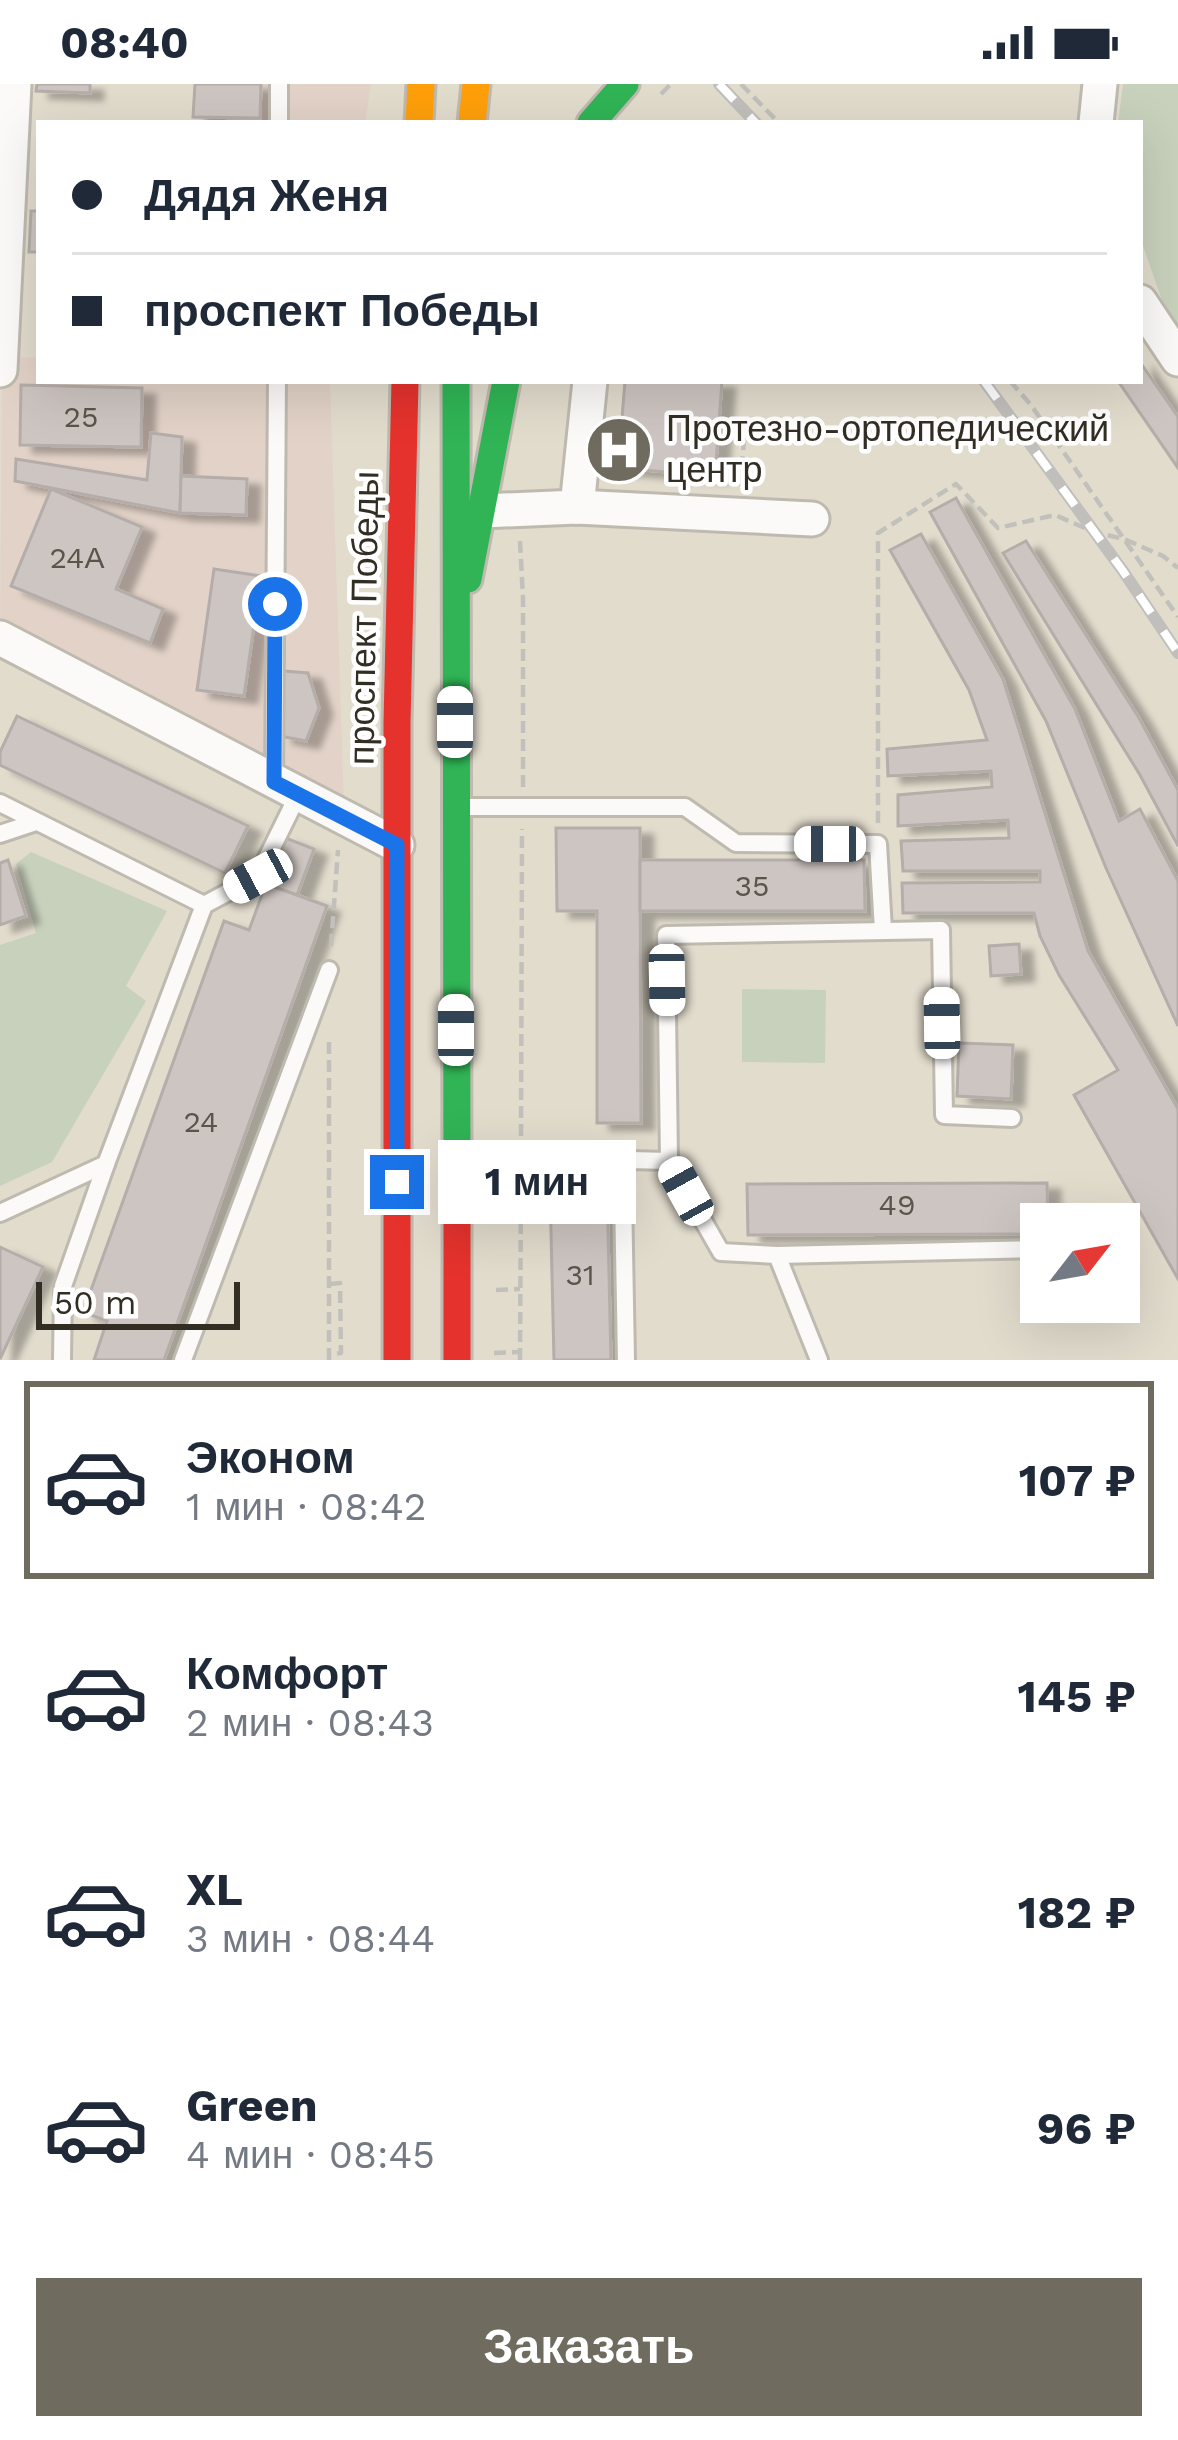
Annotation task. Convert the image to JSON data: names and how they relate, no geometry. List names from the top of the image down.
{
  "streets": {
    "main road": ["проспект Победы"]
  },
  "places": {
    "hospital": ["Протезно-ортопедический центр"]
  },
  "house_numbers": [
    "25",
    "24А",
    "35",
    "24",
    "49",
    "31"
  ],
  "scale_bar": "50 m",
  "north": "top right",
  "page": {
    "status": "08:40",
    "banner": ["Дядя Женя", "проспект Победы"],
    "bubble": "1 мин",
    "scale": "50 m",
    "list": [
      {
        "name": "Эконом",
        "note": "1 мин · 08:42",
        "value": "107 ₽"
      },
      {
        "name": "Комфорт",
        "note": "2 мин · 08:43",
        "value": "145 ₽"
      },
      {
        "name": "XL",
        "note": "3 мин · 08:44",
        "value": "182 ₽"
      },
      {
        "name": "Green",
        "note": "4 мин · 08:45",
        "value": "96 ₽"
      }
    ],
    "buttons": "Заказать"
  }
}
